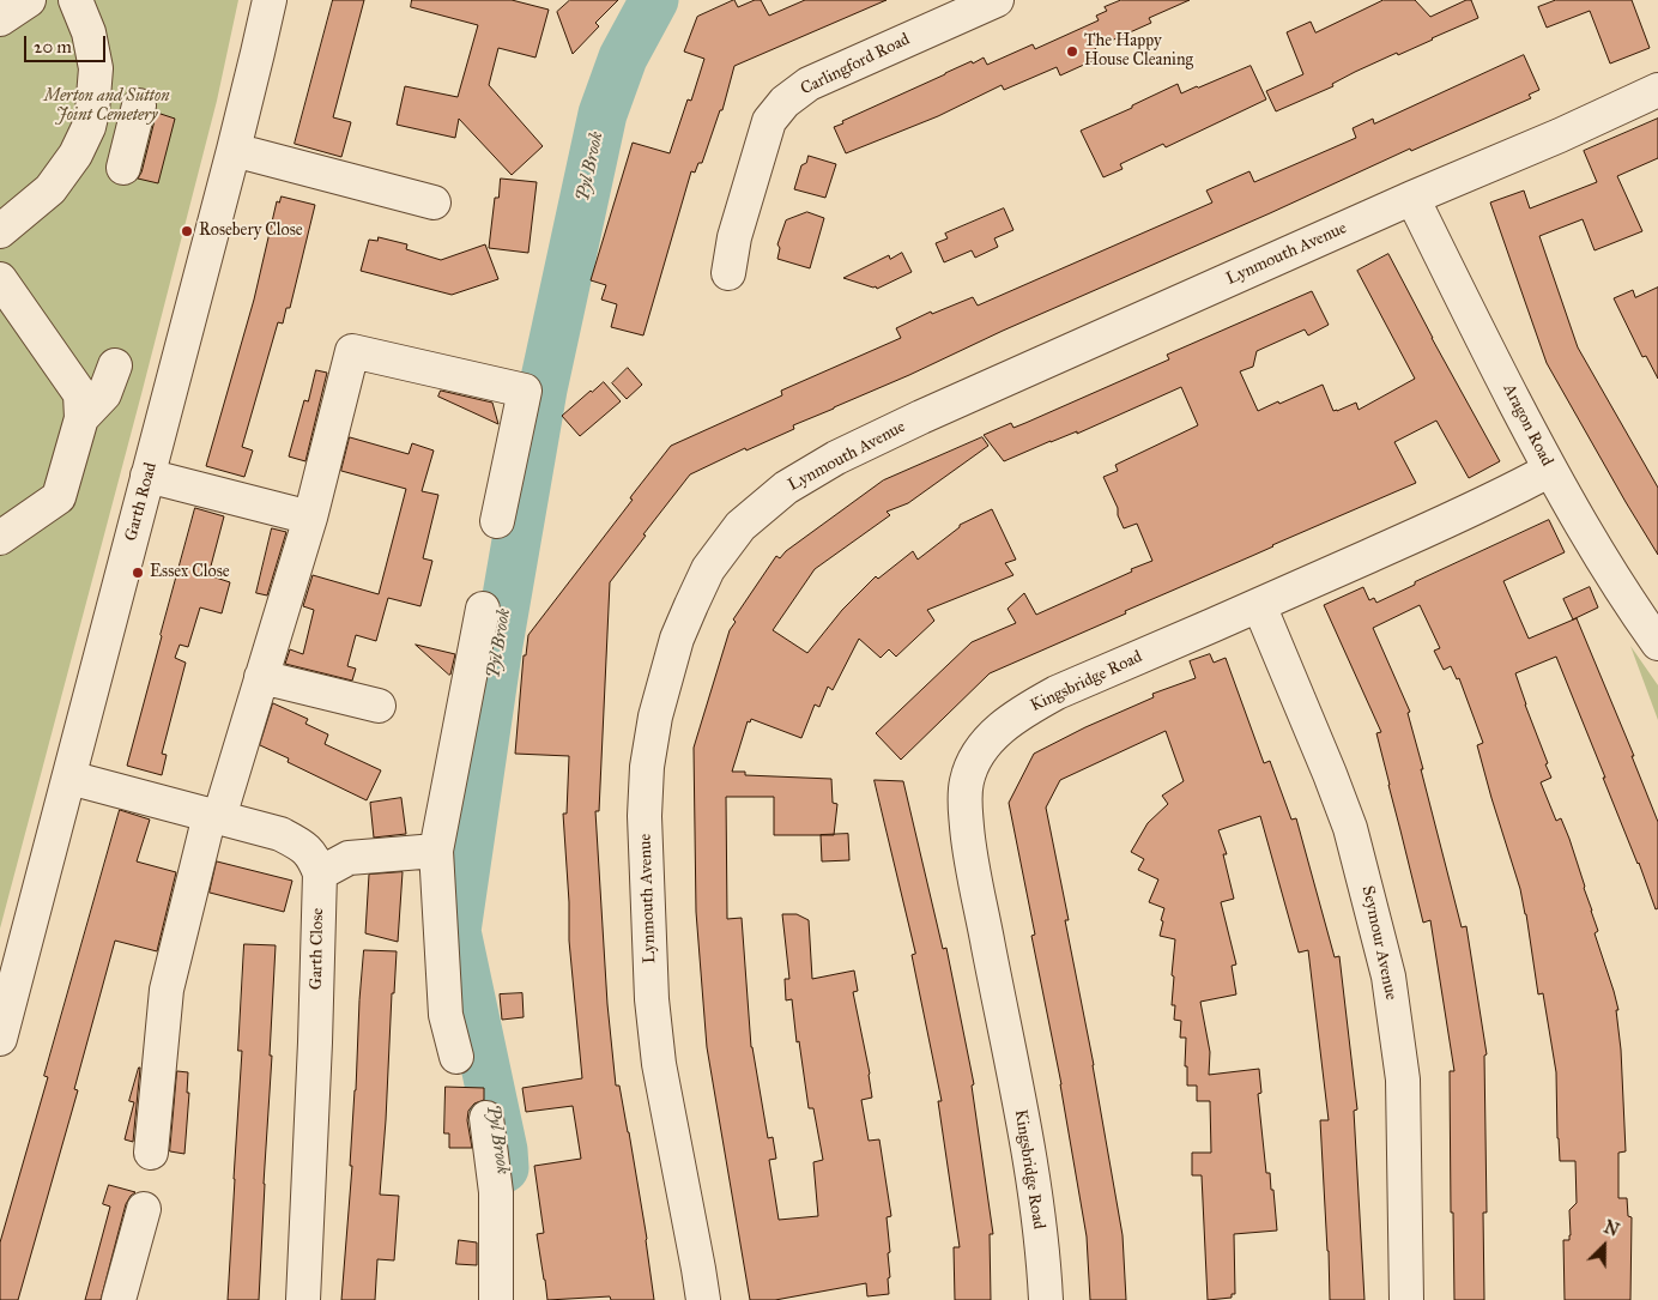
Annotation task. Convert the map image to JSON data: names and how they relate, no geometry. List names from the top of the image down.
{
  "streets": {
    "street": [
      "Carlingford Road",
      "Lynmouth Avenue",
      "Aragon Road",
      "Garth Road",
      "Kingsbridge Road",
      "Seymour Avenue",
      "Garth Close"
    ]
  },
  "crossings": [
    ["Lynmouth Avenue", "Aragon Road"],
    ["Aragon Road", "Kingsbridge Road"],
    ["Kingsbridge Road", "Seymour Avenue"]
  ],
  "water": ["Pyl Brook"],
  "parks": ["Merton and Sutton Joint Cemetery"],
  "places": ["The Happy House Cleaning", "Rosebery Close", "Essex Close"],
  "scale_bar": "20 m",
  "north": "top right"
}
